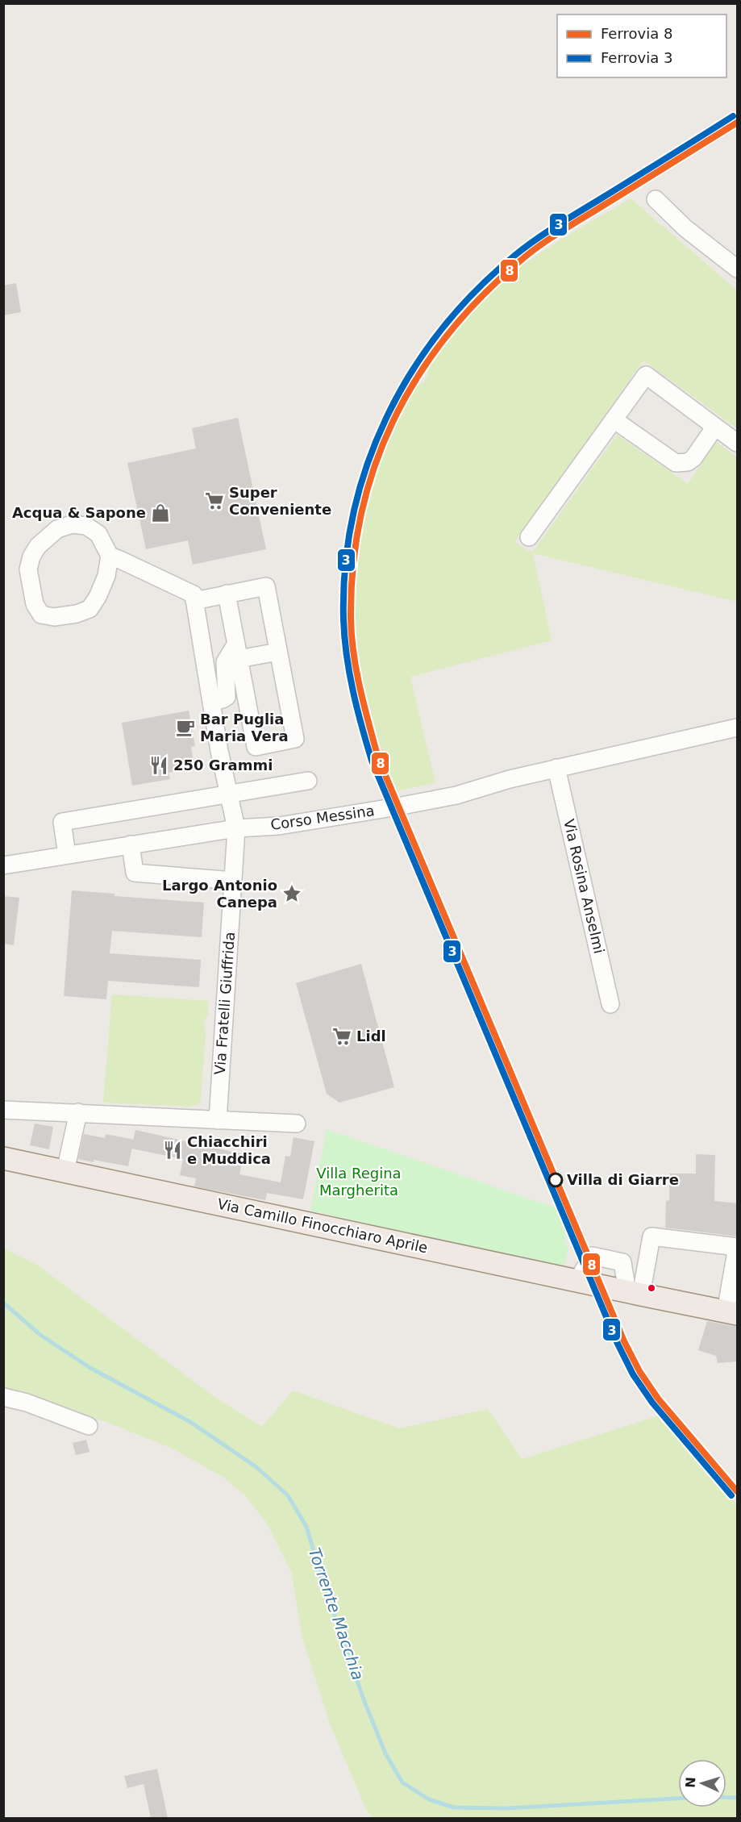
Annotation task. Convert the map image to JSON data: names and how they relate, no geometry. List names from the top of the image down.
{
  "streets": {
    "main road": ["Via Camillo Finocchiaro Aprile"],
    "street": ["Corso Messina", "Via Rosina Anselmi", "Via Fratelli Giuffrida"]
  },
  "crossings": [
    ["Corso Messina", "Via Rosina Anselmi"],
    ["Corso Messina", "Via Fratelli Giuffrida"]
  ],
  "water": ["Torrente Macchia"],
  "parks": ["Villa Regina Margherita"],
  "places": {
    "supermarket": ["Super Conveniente", "Lidl"],
    "shop": ["Acqua & Sapone"],
    "cafe": ["Bar Puglia Maria Vera"],
    "restaurant": ["250 Grammi", "Chiacchiri e Muddica"],
    "place": ["Largo Antonio Canepa"],
    "other": ["Villa di Giarre"]
  },
  "lines": ["rail line 3", "rail line 8"],
  "legend": ["Ferrovia 8", "Ferrovia 3"],
  "north": "left"
}
